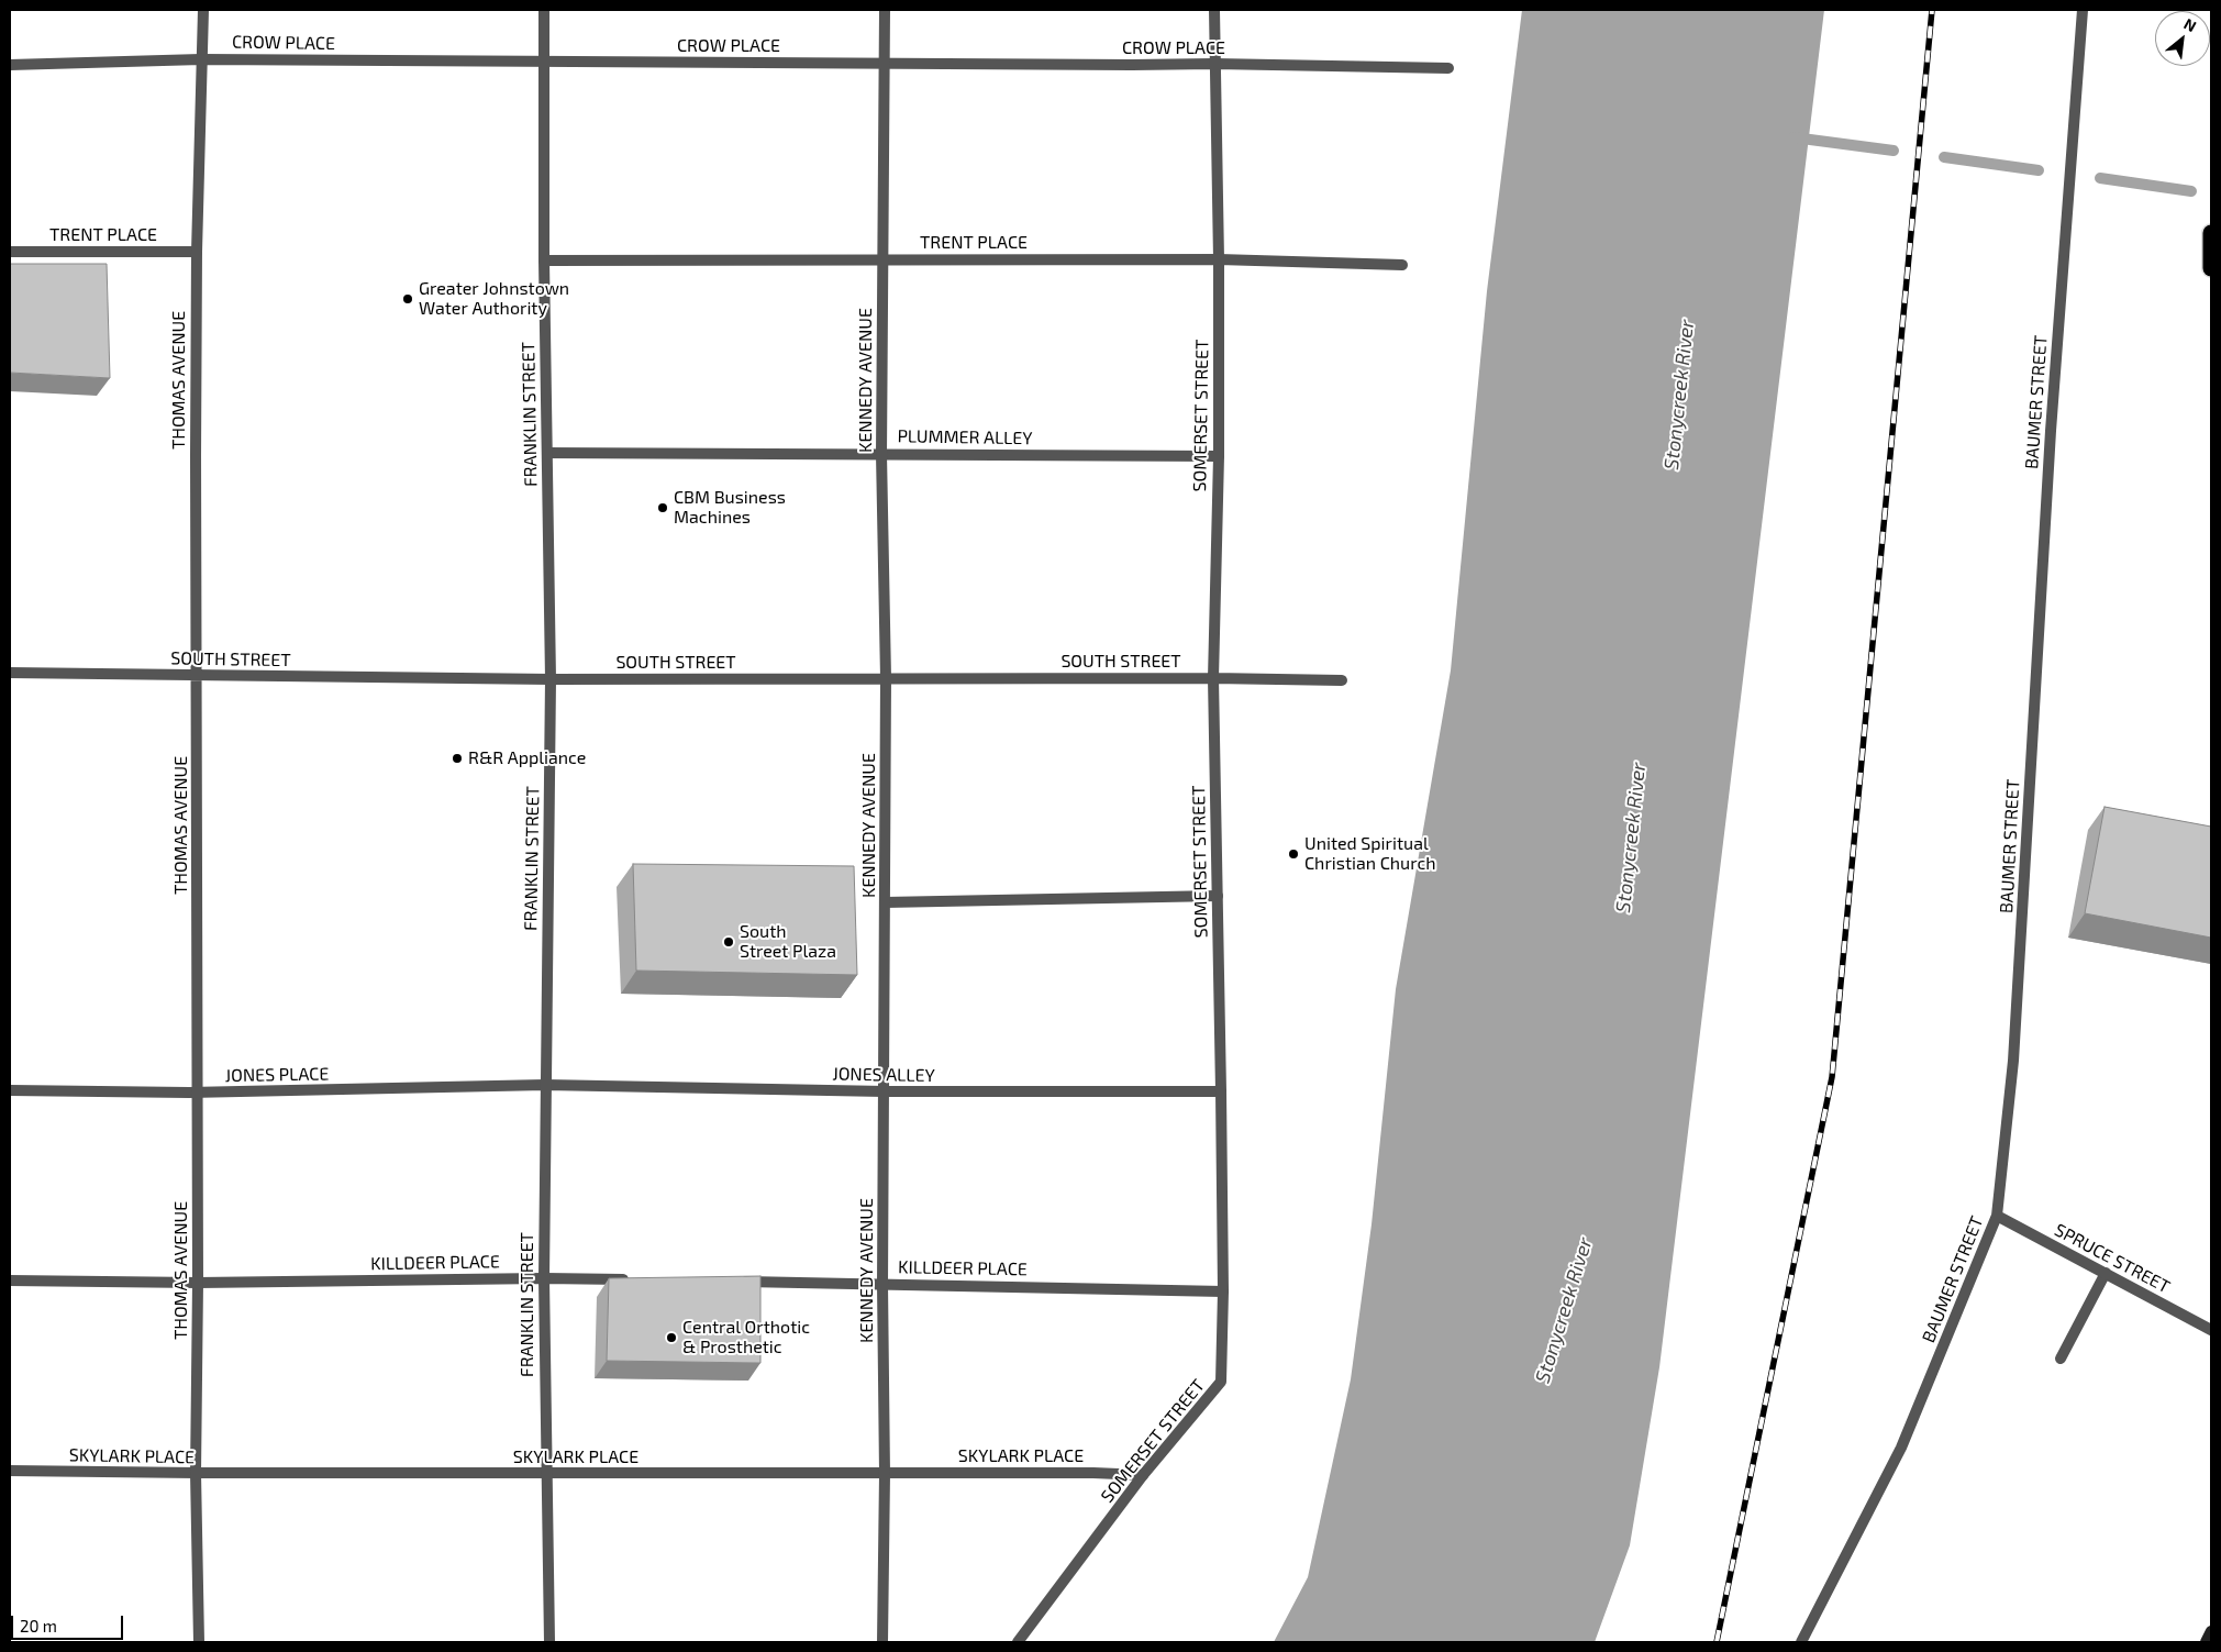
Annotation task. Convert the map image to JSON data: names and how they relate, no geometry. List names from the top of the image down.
{
  "streets": {
    "street": [
      "CROW PLACE",
      "TRENT PLACE",
      "THOMAS AVENUE",
      "KENNEDY AVENUE",
      "BAUMER STREET",
      "FRANKLIN STREET",
      "SOMERSET STREET",
      "PLUMMER ALLEY",
      "SOUTH STREET",
      "JONES PLACE",
      "JONES ALLEY",
      "SPRUCE STREET",
      "KILLDEER PLACE",
      "SKYLARK PLACE"
    ]
  },
  "crossings": [
    ["CROW PLACE", "THOMAS AVENUE"],
    ["CROW PLACE", "KENNEDY AVENUE"],
    ["CROW PLACE", "FRANKLIN STREET"],
    ["CROW PLACE", "SOMERSET STREET"],
    ["TRENT PLACE", "THOMAS AVENUE"],
    ["TRENT PLACE", "KENNEDY AVENUE"],
    ["TRENT PLACE", "FRANKLIN STREET"],
    ["TRENT PLACE", "SOMERSET STREET"],
    ["THOMAS AVENUE", "SOUTH STREET"],
    ["THOMAS AVENUE", "JONES PLACE"],
    ["THOMAS AVENUE", "KILLDEER PLACE"],
    ["THOMAS AVENUE", "SKYLARK PLACE"],
    ["KENNEDY AVENUE", "PLUMMER ALLEY"],
    ["KENNEDY AVENUE", "SOUTH STREET"],
    ["KENNEDY AVENUE", "JONES ALLEY"],
    ["KENNEDY AVENUE", "KILLDEER PLACE"],
    ["KENNEDY AVENUE", "SKYLARK PLACE"],
    ["BAUMER STREET", "SPRUCE STREET"],
    ["FRANKLIN STREET", "PLUMMER ALLEY"],
    ["FRANKLIN STREET", "SOUTH STREET"],
    ["FRANKLIN STREET", "JONES PLACE"],
    ["FRANKLIN STREET", "JONES ALLEY"],
    ["FRANKLIN STREET", "KILLDEER PLACE"],
    ["FRANKLIN STREET", "SKYLARK PLACE"],
    ["SOMERSET STREET", "PLUMMER ALLEY"],
    ["SOMERSET STREET", "SOUTH STREET"],
    ["SOMERSET STREET", "JONES ALLEY"],
    ["SOMERSET STREET", "KILLDEER PLACE"],
    ["SOMERSET STREET", "SKYLARK PLACE"],
    ["JONES PLACE", "JONES ALLEY"]
  ],
  "water": ["Stonycreek River"],
  "places": [
    "Greater Johnstown Water Authority",
    "CBM Business Machines",
    "R&R Appliance",
    "United Spiritual Christian Church",
    "South Street Plaza",
    "Central Orthotic & Prosthetic"
  ],
  "scale_bar": "20 m",
  "north": "top right"
}
